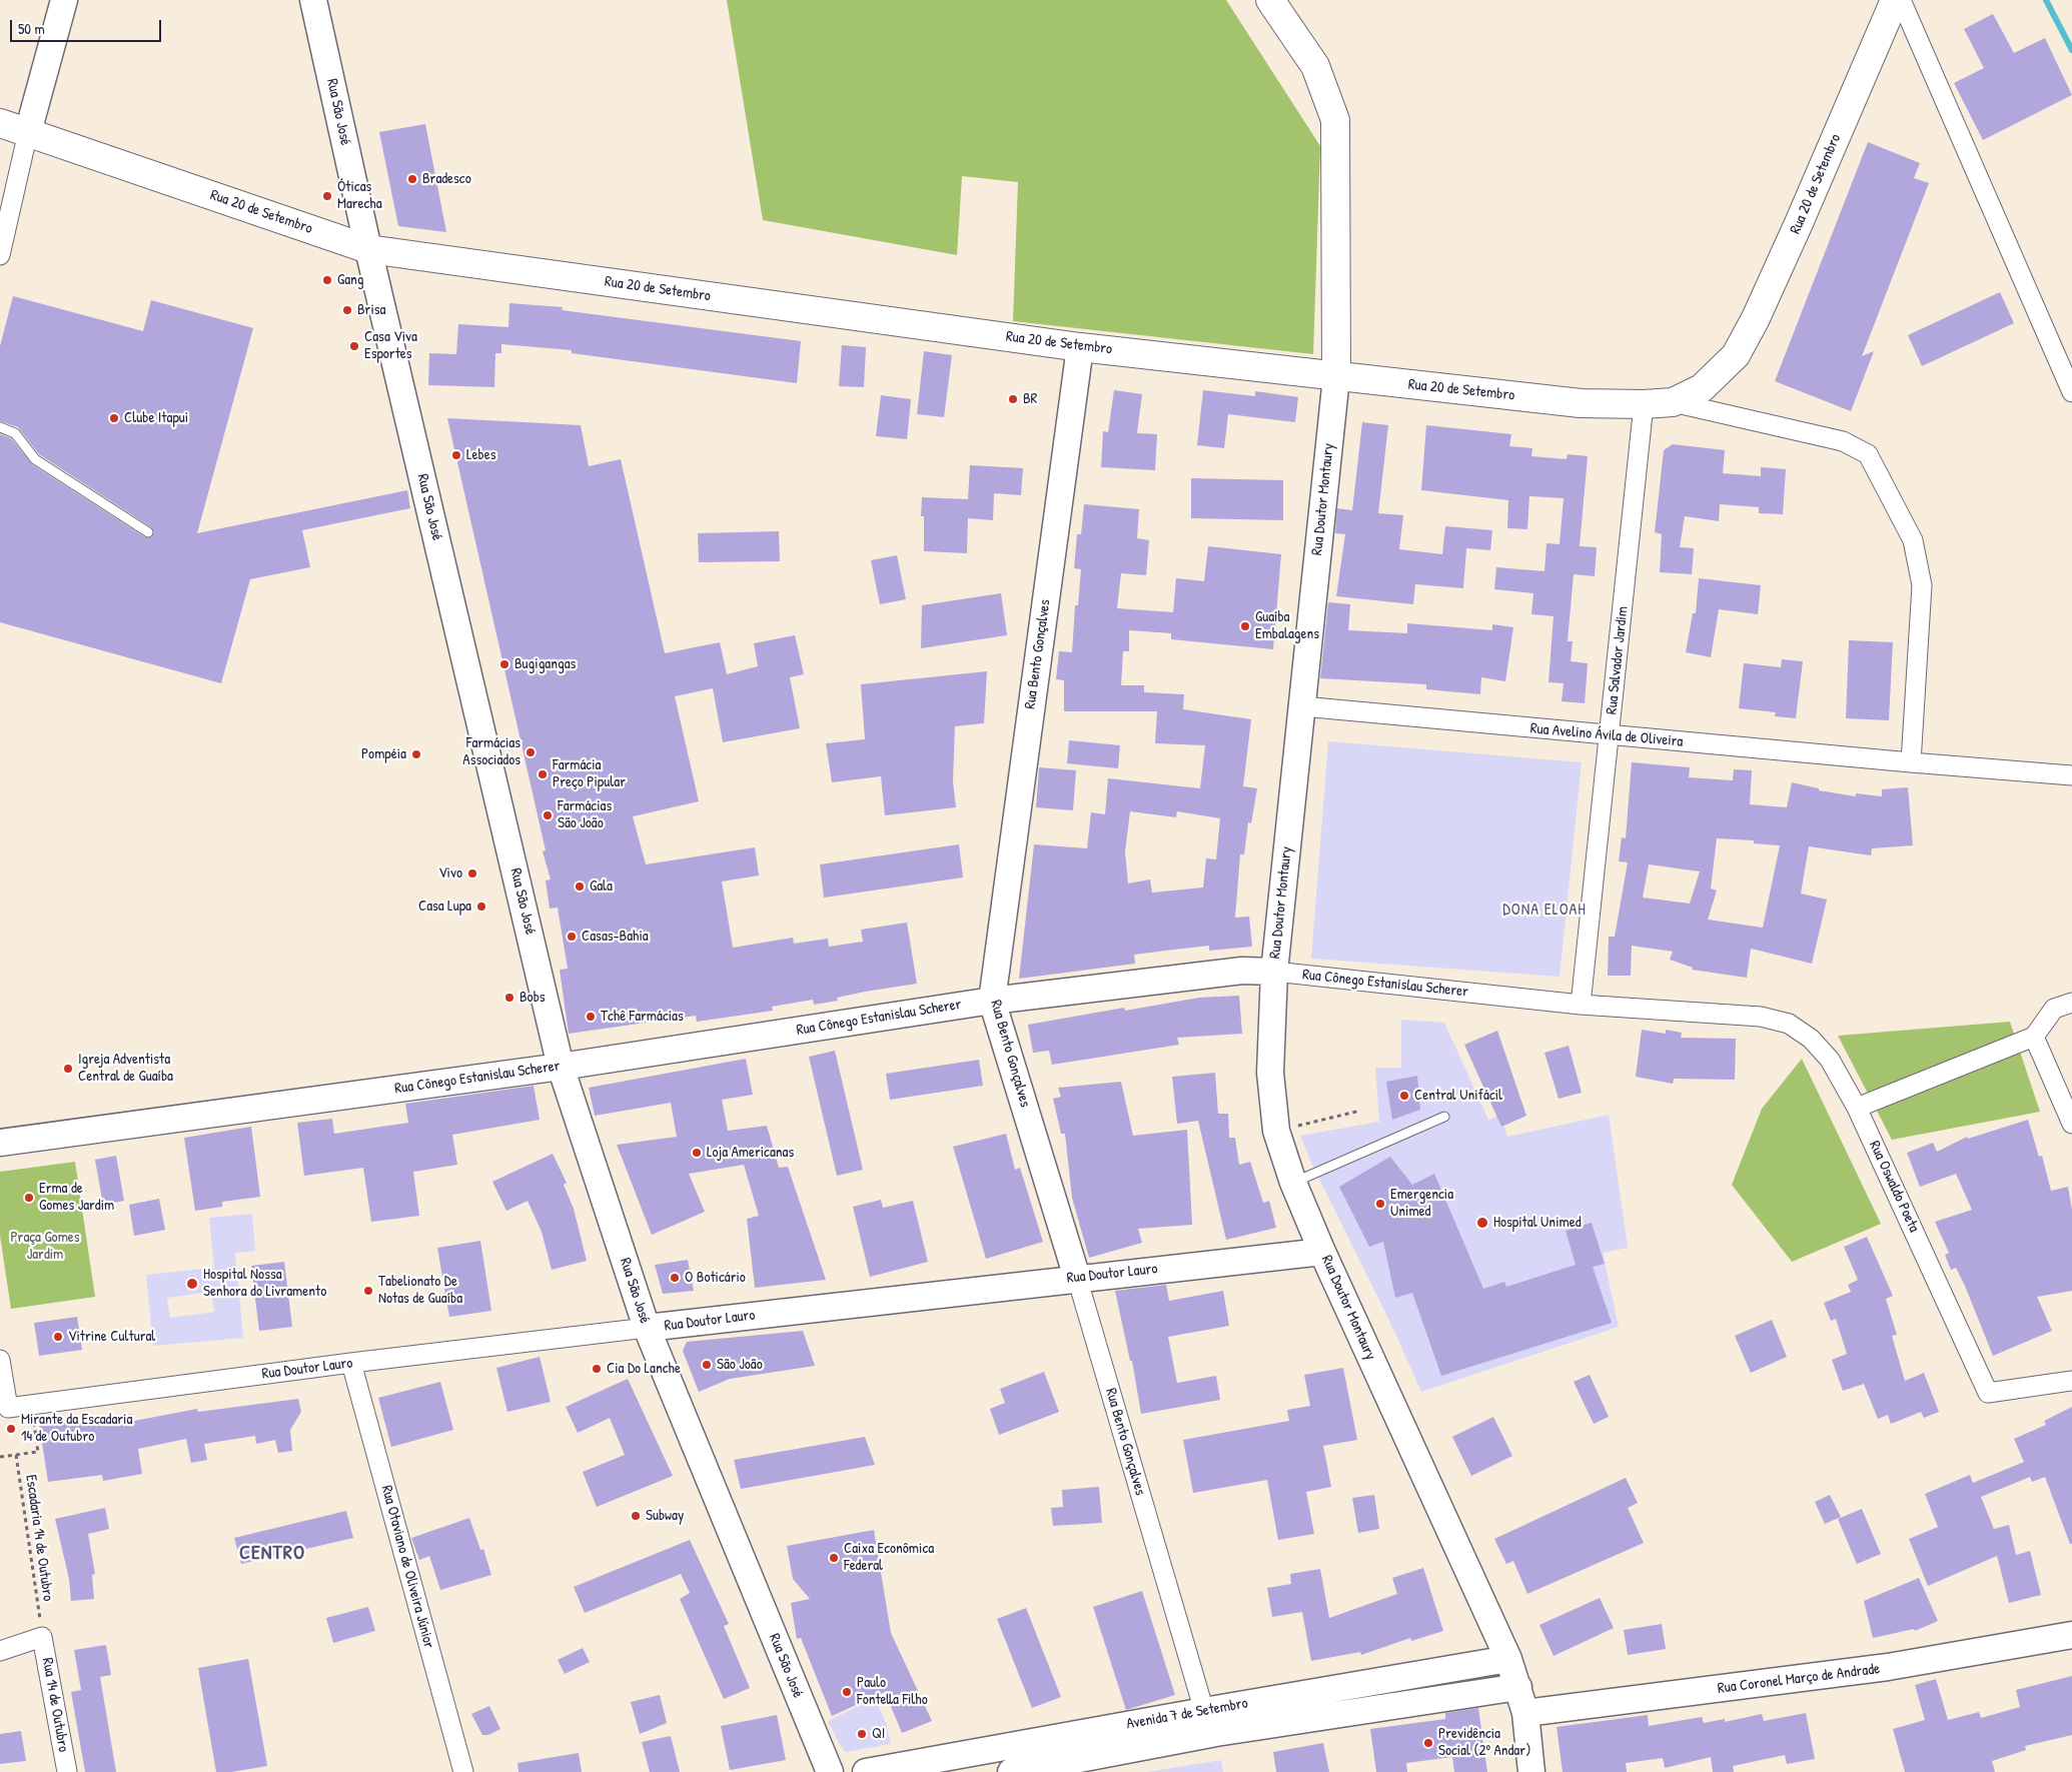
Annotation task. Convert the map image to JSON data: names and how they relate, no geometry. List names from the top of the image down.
{
  "streets": {
    "main road": ["Rua 20 de Setembro", "Rua Doutor Montaury"],
    "street": [
      "Rua São José",
      "Rua Bento Gonçalves",
      "Rua Salvador Jardim",
      "Rua Avelino Ávila de Oliveira",
      "Rua Cônego Estanislau Scherer",
      "Rua Oswaldo Poeta",
      "Rua Doutor Lauro",
      "Rua Otaviano de Oliveira Júnior",
      "Rua Coronel Março de Andrade",
      "Rua 14 de Outubro",
      "Avenida 7 de Setembro"
    ],
    "path": ["Escadaria 14 de Outubro"]
  },
  "crossings": [
    ["Rua São José", "Rua 20 de Setembro"],
    ["Rua São José", "Rua Cônego Estanislau Scherer"],
    ["Rua São José", "Rua Doutor Lauro"],
    ["Rua 20 de Setembro", "Rua Doutor Montaury"],
    ["Rua 20 de Setembro", "Rua Bento Gonçalves"],
    ["Rua 20 de Setembro", "Rua Salvador Jardim"],
    ["Rua Doutor Montaury", "Rua Avelino Ávila de Oliveira"],
    ["Rua Doutor Montaury", "Rua Cônego Estanislau Scherer"],
    ["Rua Doutor Montaury", "Rua Doutor Lauro"],
    ["Rua Doutor Montaury", "Rua Coronel Março de Andrade"],
    ["Rua Doutor Montaury", "Avenida 7 de Setembro"],
    ["Rua Bento Gonçalves", "Rua Cônego Estanislau Scherer"],
    ["Rua Bento Gonçalves", "Rua Doutor Lauro"],
    ["Rua Bento Gonçalves", "Avenida 7 de Setembro"],
    ["Rua Salvador Jardim", "Rua Avelino Ávila de Oliveira"],
    ["Rua Salvador Jardim", "Rua Cônego Estanislau Scherer"],
    ["Rua Cônego Estanislau Scherer", "Rua Oswaldo Poeta"],
    ["Rua Doutor Lauro", "Rua Otaviano de Oliveira Júnior"]
  ],
  "districts": ["DONA ELOAH", "CENTRO"],
  "parks": ["Praça Gomes Jardim"],
  "places": [
    "Bradesco",
    "Óticas Marecha",
    "Gang",
    "Brisa",
    "Casa Viva Esportes",
    "BR",
    "Clube Itapui",
    "Lebes",
    "Guaíba Embalagens",
    "Bugigangas",
    "Farmácias Associados",
    "Pompéia",
    "Farmácia Preço Pipular",
    "Farmácias São João",
    "Vivo",
    "Gala",
    "Casa Lupa",
    "Casas-Bahia",
    "Bobs",
    "Tchê Farmácias",
    "Igreja Adventista Central de Guaíba",
    "Central Unifácil",
    "Loja Americanas",
    "Erma de Gomes Jardim",
    "Emergencia Unimed",
    "Hospital Unimed",
    "O Boticário",
    "Hospital Nossa Senhora do Livramento",
    "Tabelionato De Notas de Guaíba",
    "Vitrine Cultural",
    "São João",
    "Cia Do Lanche",
    "Mirante da Escadaria 14 de Outubro",
    "Subway",
    "Caixa Econômica Federal",
    "Paulo Fontella Filho",
    "QI",
    "Previdência Social (2º Andar)"
  ],
  "scale_bar": "50 m"
}
